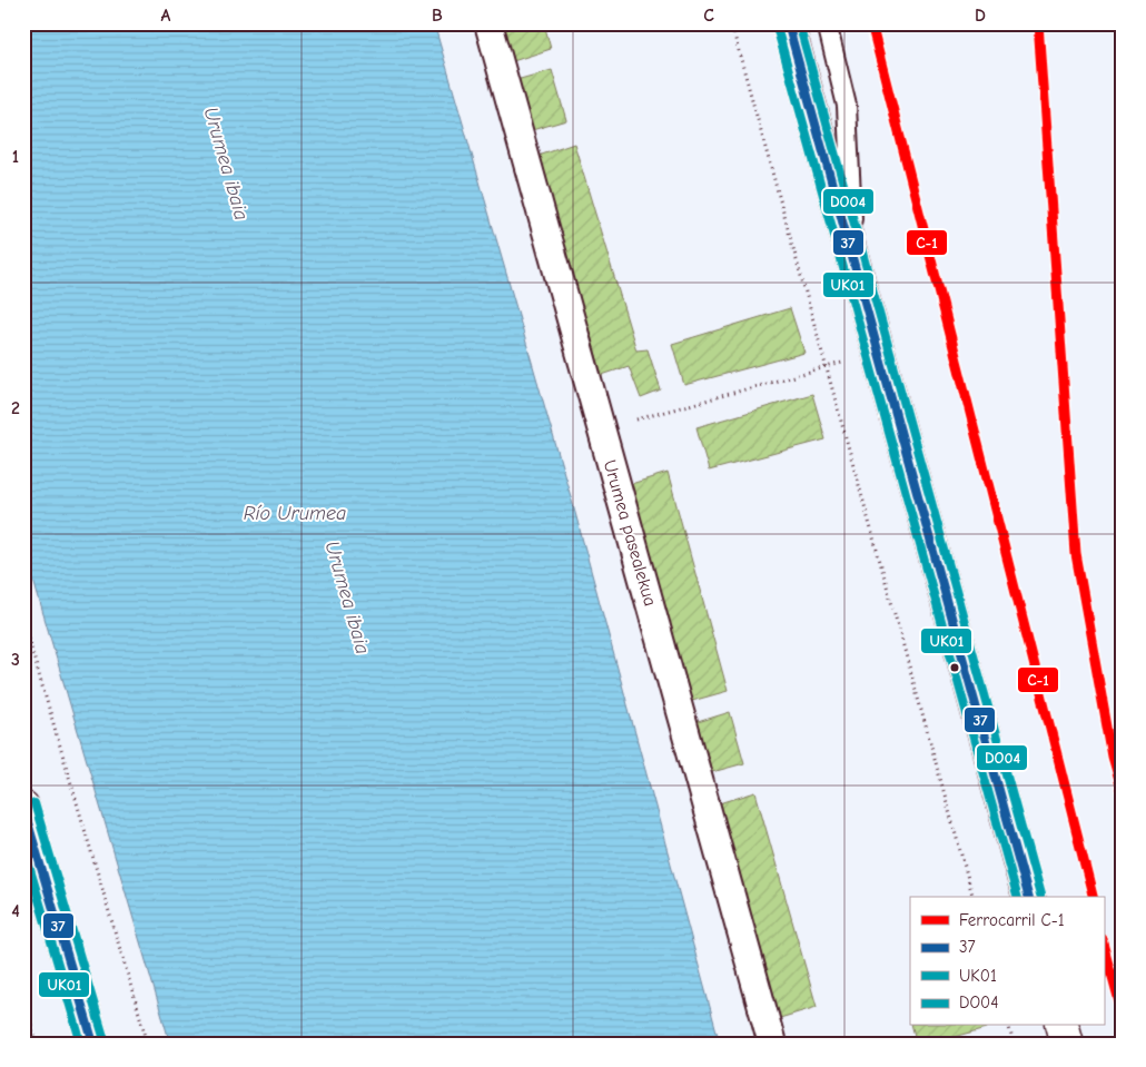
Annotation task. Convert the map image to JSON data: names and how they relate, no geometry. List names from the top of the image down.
{
  "streets": {
    "street": ["Urumea pasealekua"]
  },
  "water": ["Urumea ibaia", "Río Urumea"],
  "lines": [
    "rail line C-1",
    "transit line 37",
    "transit line DO04",
    "transit line UK01"
  ],
  "legend": [
    "Ferrocarril C-1",
    "37",
    "UK01",
    "DO04"
  ],
  "grid": {
    "columns": [
      "A",
      "B",
      "C",
      "D"
    ],
    "rows": [
      "1",
      "2",
      "3",
      "4"
    ]
  }
}
